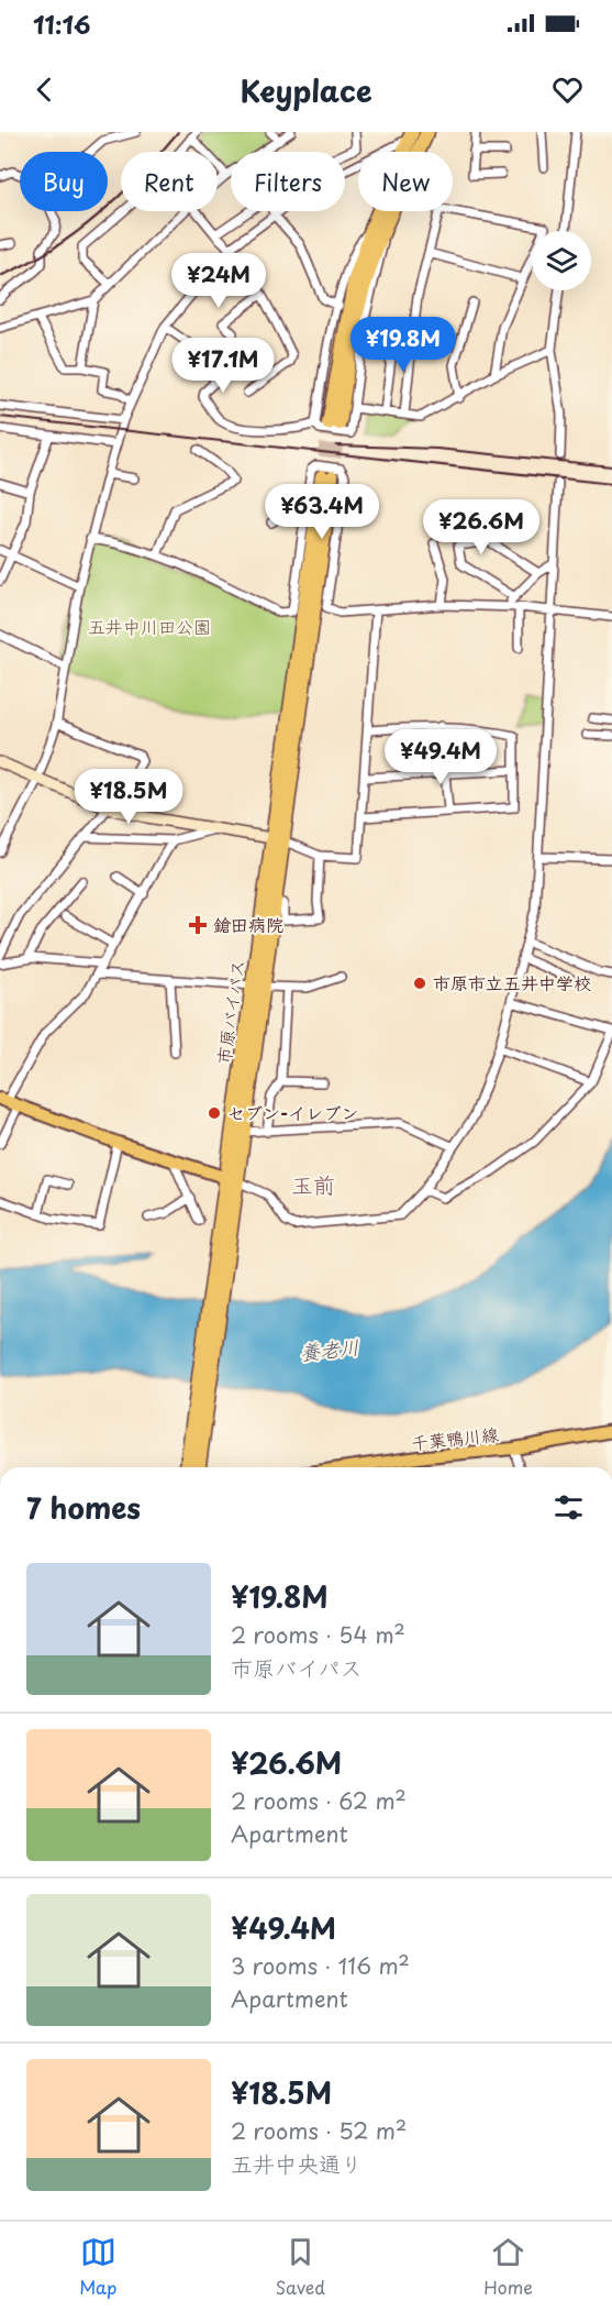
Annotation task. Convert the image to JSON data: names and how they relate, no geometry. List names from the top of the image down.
{
  "streets": {
    "highway": ["市原バイパス"],
    "main road": ["千葉鴨川線"]
  },
  "districts": ["玉前"],
  "water": ["養老川"],
  "parks": ["五井中川田公園"],
  "places": {
    "health": ["鎗田病院"],
    "other": ["市原市立五井中学校", "セブン-イレブン"]
  },
  "page": {
    "status": "11:16",
    "header": "Keyplace",
    "chip": [
      "Buy",
      "Rent",
      "Filters",
      "New"
    ],
    "price": [
      "¥24M",
      "¥19.8M",
      "¥17.1M",
      "¥63.4M",
      "¥26.6M",
      "¥49.4M",
      "¥18.5M"
    ],
    "heading": "7 homes",
    "list": [
      {
        "name": "¥19.8M",
        "note": "2 rooms · 54 m² · 市原バイパス"
      },
      {
        "name": "¥26.6M",
        "note": "2 rooms · 62 m² · Apartment"
      },
      {
        "name": "¥49.4M",
        "note": "3 rooms · 116 m² · Apartment"
      },
      {
        "name": "¥18.5M",
        "note": "2 rooms · 52 m² · 五井中央通り"
      }
    ],
    "tabs": ["Map", "Saved", "Home"]
  }
}
